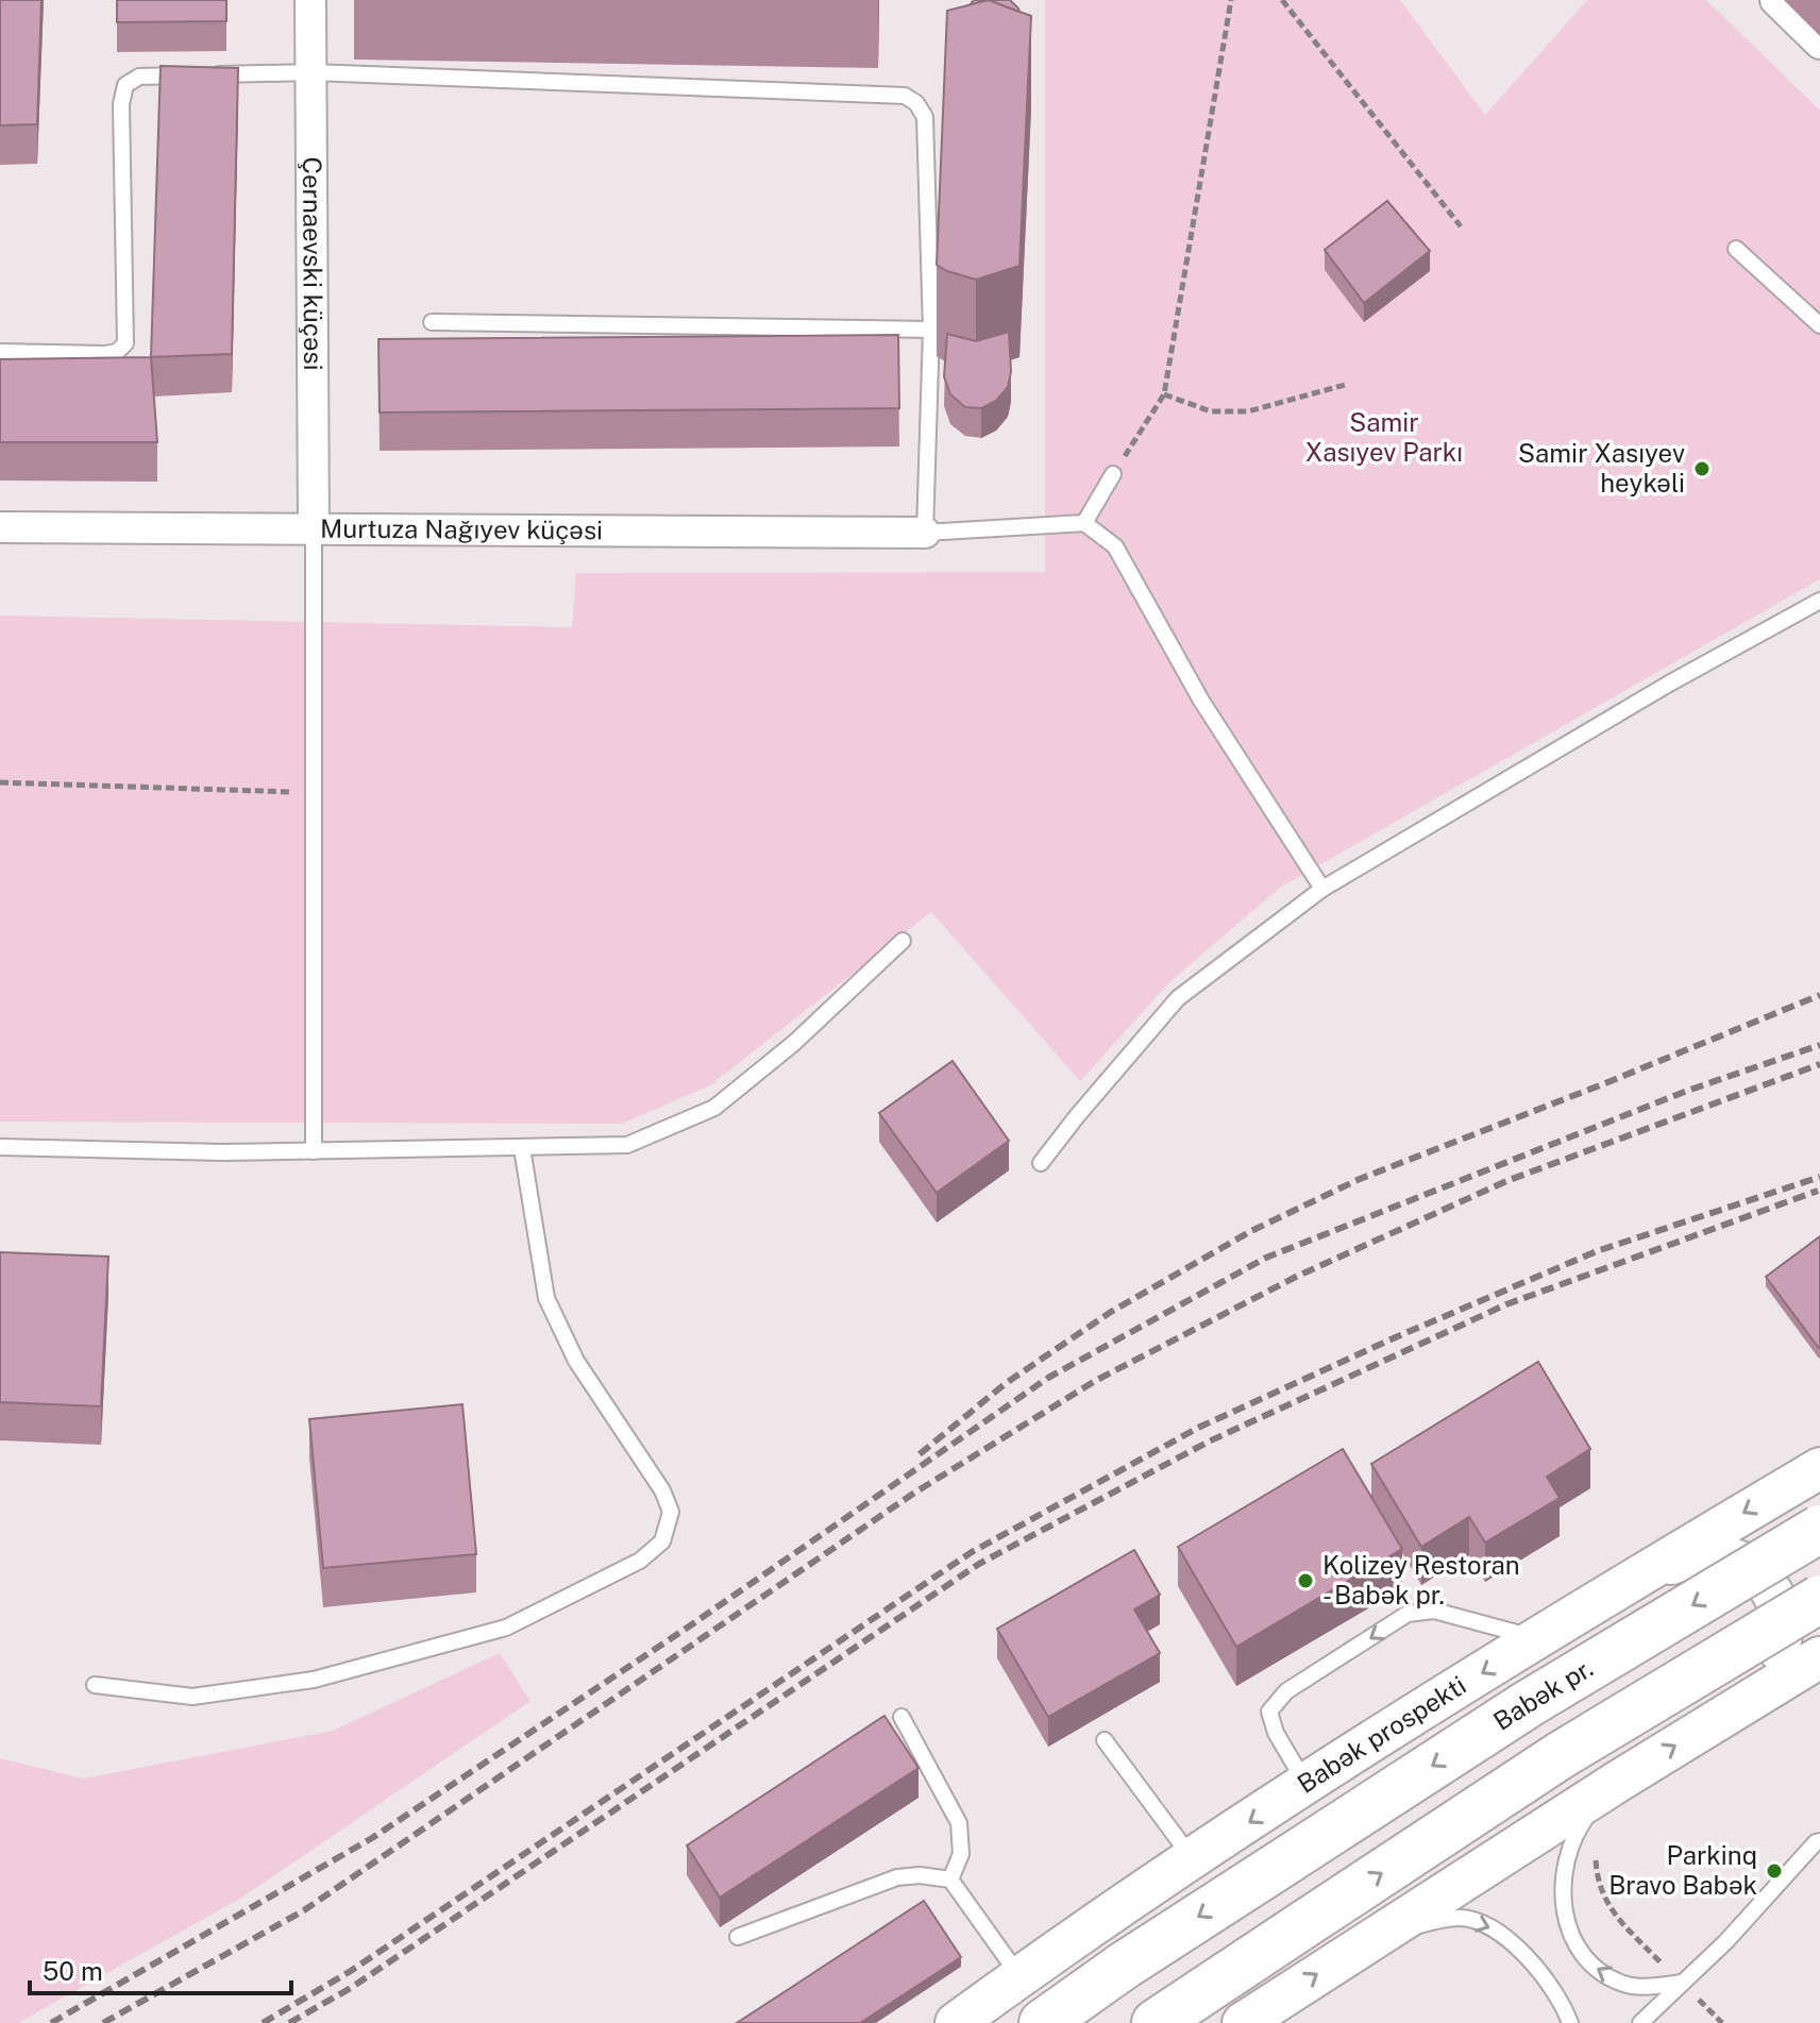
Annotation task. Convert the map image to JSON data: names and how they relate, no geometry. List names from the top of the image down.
{
  "streets": {
    "main road": ["Babək pr.", "Babək prospekti"],
    "street": ["Çernaevski küçəsi", "Murtuza Nağıyev küçəsi"]
  },
  "crossings": [
    ["Çernaevski küçəsi", "Murtuza Nağıyev küçəsi"]
  ],
  "parks": ["Samir Xasıyev Parkı"],
  "places": ["Samir Xasıyev heykəli", "Kolizey Restoran - Babək pr.", "Parkinq Bravo Babək"],
  "scale_bar": "50 m"
}
